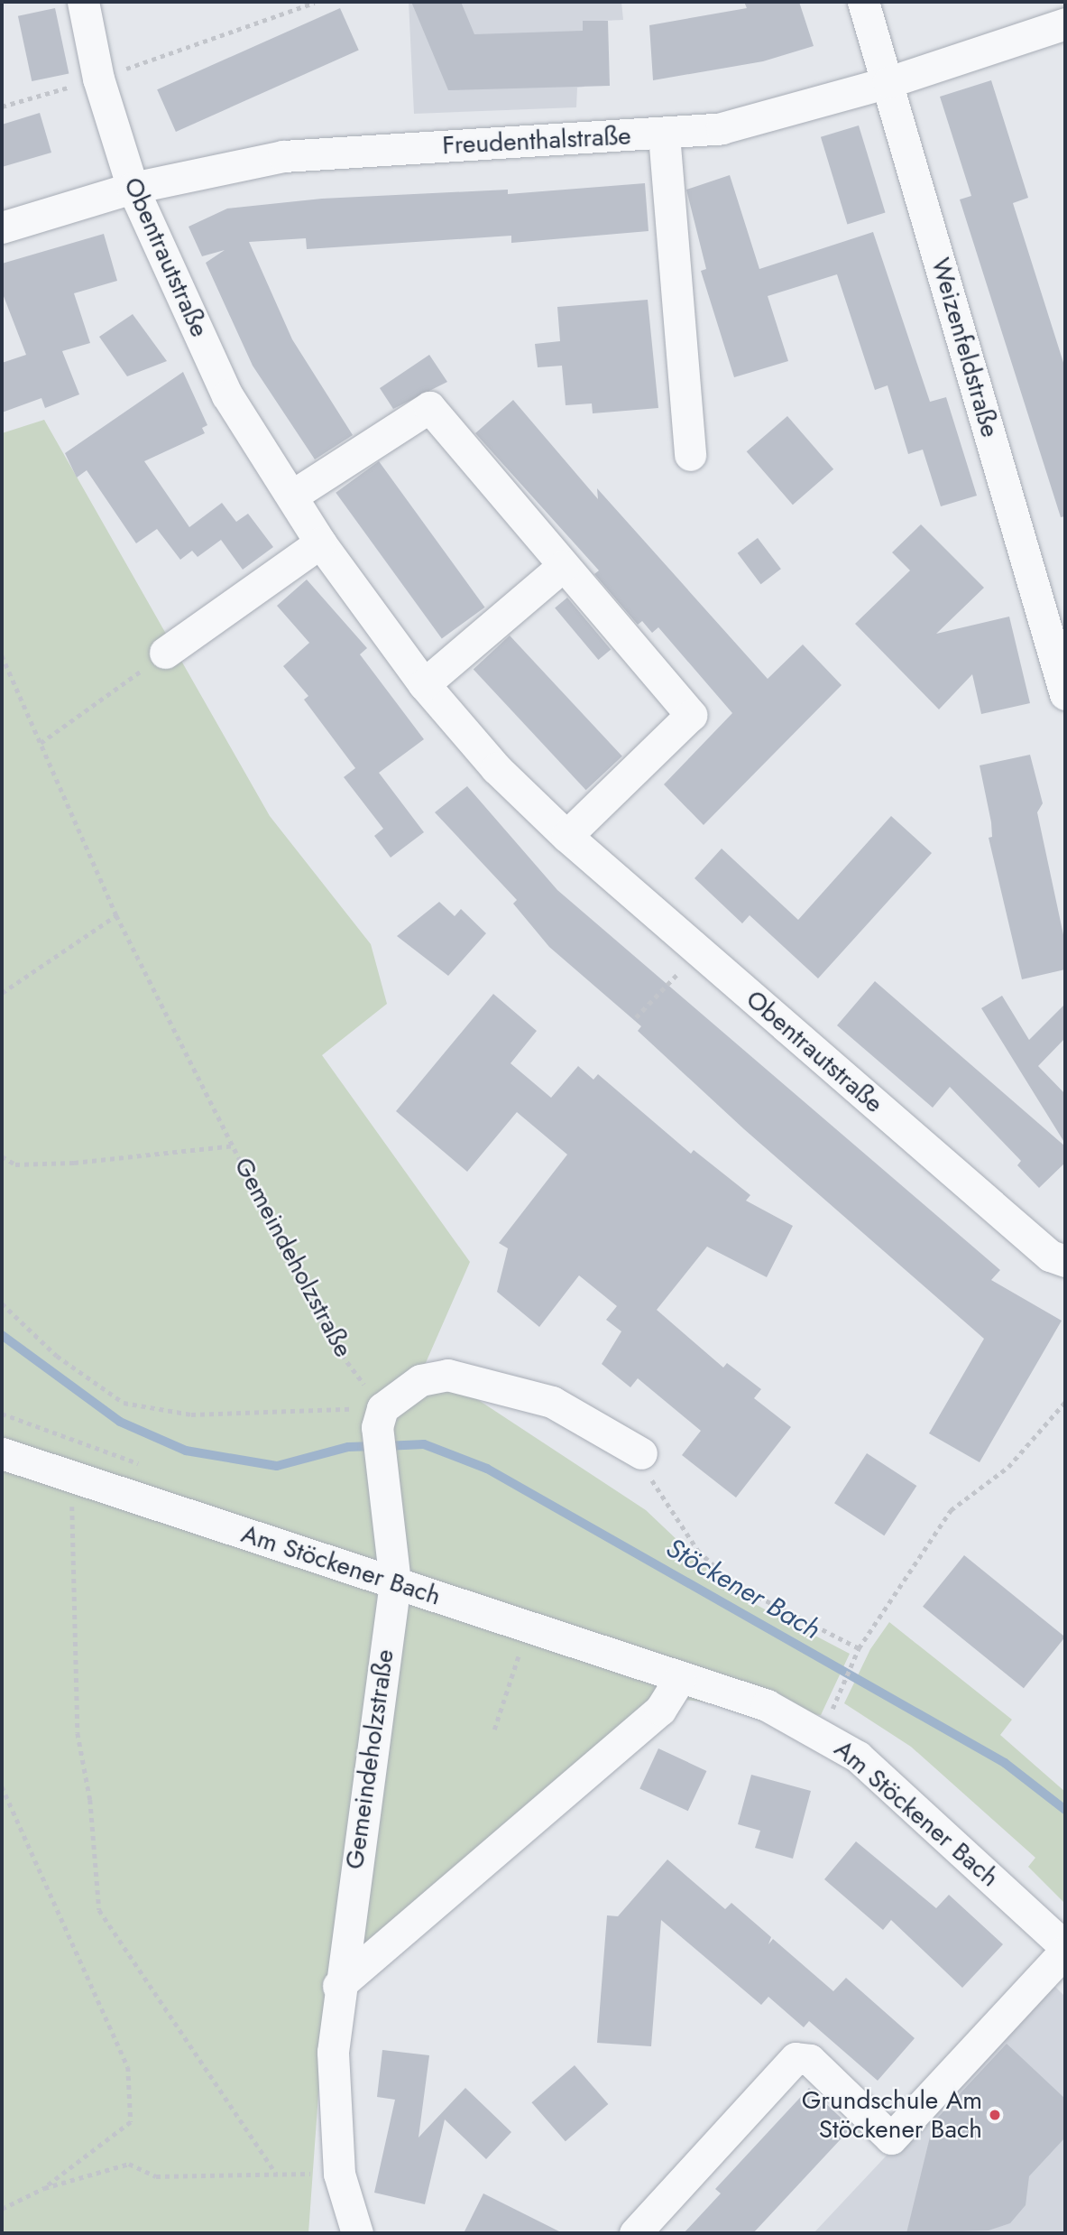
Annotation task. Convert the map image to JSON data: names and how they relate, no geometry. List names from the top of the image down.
{
  "streets": {
    "street": [
      "Freudenthalstraße",
      "Obentrautstraße",
      "Weizenfeldstraße",
      "Gemeindeholzstraße",
      "Am Stöckener Bach"
    ]
  },
  "crossings": [
    ["Freudenthalstraße", "Obentrautstraße"],
    ["Freudenthalstraße", "Weizenfeldstraße"],
    ["Gemeindeholzstraße", "Am Stöckener Bach"]
  ],
  "water": ["Stöckener Bach"],
  "places": ["Grundschule Am Stöckener Bach"]
}
